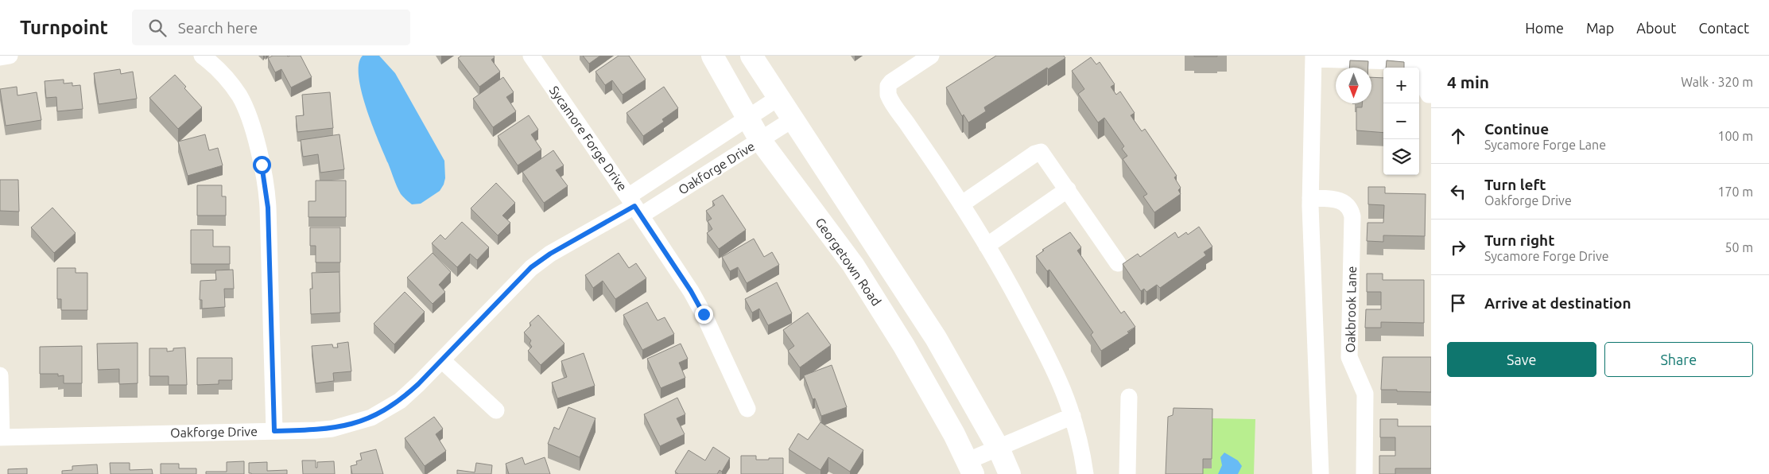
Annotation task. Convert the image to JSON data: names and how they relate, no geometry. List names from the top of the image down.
{
  "streets": {
    "main road": ["Georgetown Road"],
    "street": ["Sycamore Forge Drive", "Oakforge Drive", "Oakbrook Lane"]
  },
  "crossings": [
    ["Sycamore Forge Drive", "Oakforge Drive"],
    ["Oakforge Drive", "Georgetown Road"]
  ],
  "north": "bottom",
  "page": {
    "header": "Turnpoint",
    "search": "Search here",
    "nav": [
      "Home",
      "Map",
      "About",
      "Contact"
    ],
    "heading": ["4 min", "Walk · 320 m"],
    "map_buttons": ["+", "−"],
    "list": [
      ["Continue", "Sycamore Forge Lane", "100 m"],
      ["Turn left", "Oakforge Drive", "170 m"],
      ["Turn right", "Sycamore Forge Drive", "50 m"],
      "Arrive at destination"
    ],
    "buttons": ["Save", "Share"]
  }
}
